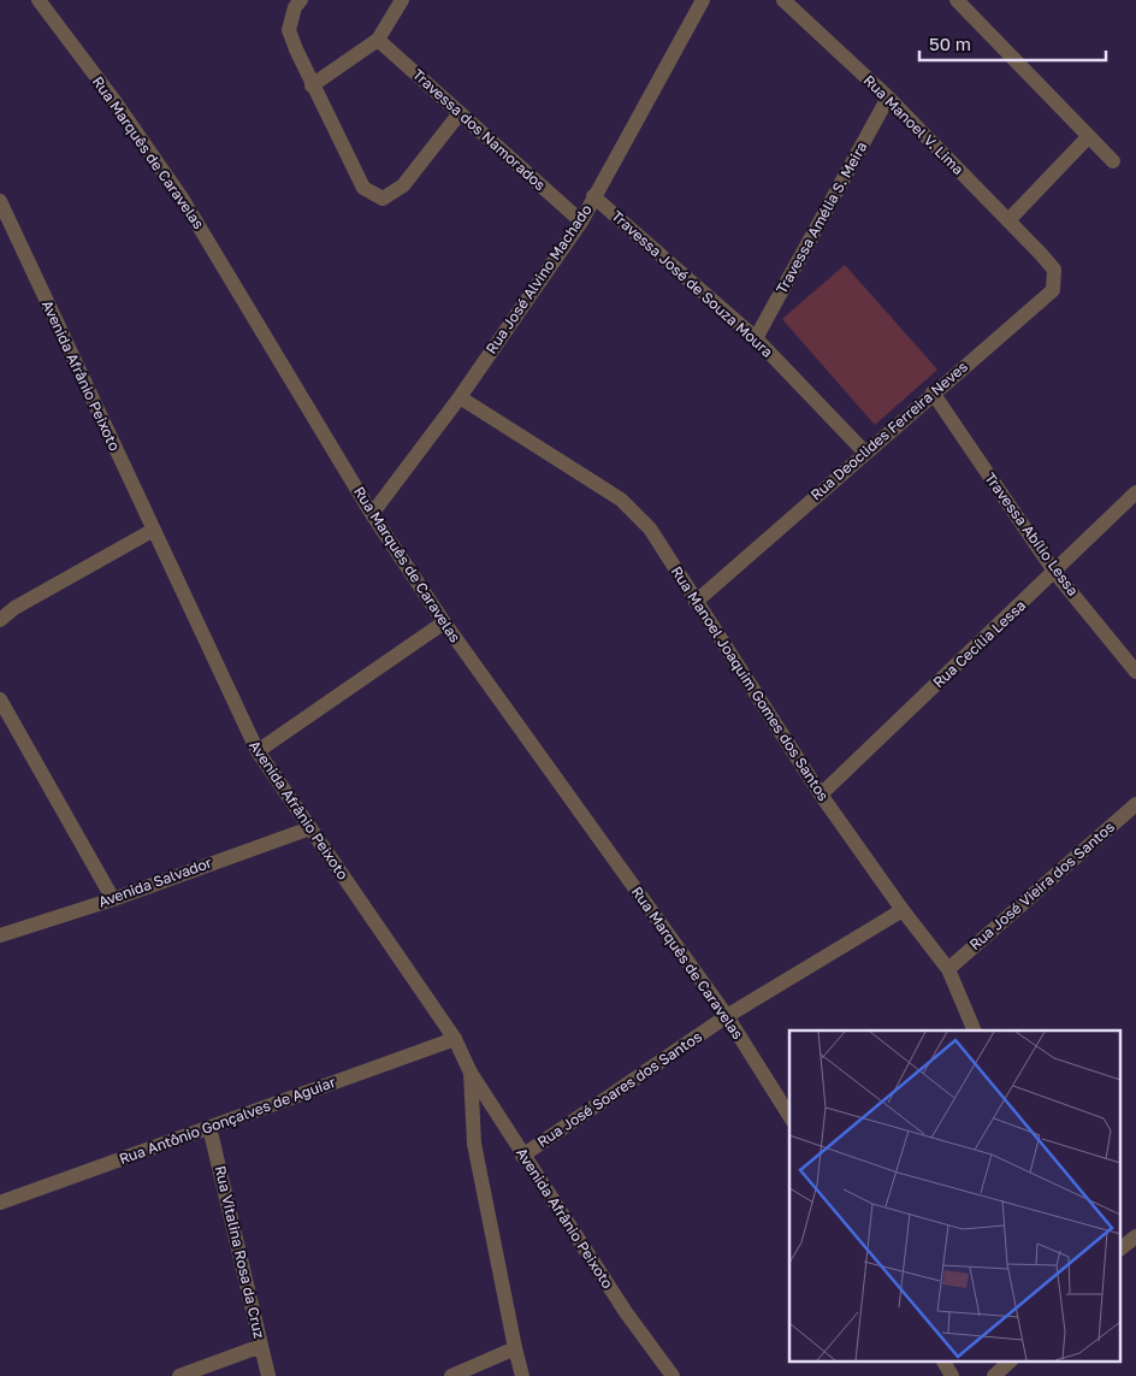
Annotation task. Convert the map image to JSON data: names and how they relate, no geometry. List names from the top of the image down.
{
  "streets": {
    "street": [
      "Rua Manoel V. Lima",
      "Travessa dos Namorados",
      "Rua Marquês de Caravelas",
      "Travessa Amélia S. Meira",
      "Rua José Alvino Machado",
      "Travessa José de Souza Moura",
      "Avenida Afrânio Peixoto",
      "Rua Deoclides Ferreira Neves",
      "Travessa Abílio Lessa",
      "Rua Cecília Lessa",
      "Rua Manoel Joaquim Gomes dos Santos",
      "Avenida Salvador",
      "Rua José Vieira dos Santos",
      "Rua José Soares dos Santos",
      "Rua Antônio Gonçalves de Aguiar",
      "Rua Vitalina Rosa da Cruz"
    ]
  },
  "crossings": [
    ["Rua Manoel V. Lima", "Travessa Amélia S. Meira"],
    ["Rua Manoel V. Lima", "Rua Deoclides Ferreira Neves"],
    ["Travessa dos Namorados", "Rua José Alvino Machado"],
    ["Rua Marquês de Caravelas", "Rua José Alvino Machado"],
    ["Rua Marquês de Caravelas", "Rua José Soares dos Santos"],
    ["Travessa Amélia S. Meira", "Travessa José de Souza Moura"],
    ["Rua José Alvino Machado", "Travessa José de Souza Moura"],
    ["Rua José Alvino Machado", "Rua Manoel Joaquim Gomes dos Santos"],
    ["Travessa José de Souza Moura", "Rua Deoclides Ferreira Neves"],
    ["Avenida Afrânio Peixoto", "Avenida Salvador"],
    ["Avenida Afrânio Peixoto", "Rua José Soares dos Santos"],
    ["Avenida Afrânio Peixoto", "Rua Antônio Gonçalves de Aguiar"],
    ["Rua Deoclides Ferreira Neves", "Travessa Abílio Lessa"],
    ["Rua Deoclides Ferreira Neves", "Rua Manoel Joaquim Gomes dos Santos"],
    ["Travessa Abílio Lessa", "Rua Cecília Lessa"],
    ["Rua Cecília Lessa", "Rua Manoel Joaquim Gomes dos Santos"],
    ["Rua Manoel Joaquim Gomes dos Santos", "Rua José Vieira dos Santos"],
    ["Rua Manoel Joaquim Gomes dos Santos", "Rua José Soares dos Santos"],
    ["Rua Antônio Gonçalves de Aguiar", "Rua Vitalina Rosa da Cruz"]
  ],
  "scale_bar": "50 m"
}
